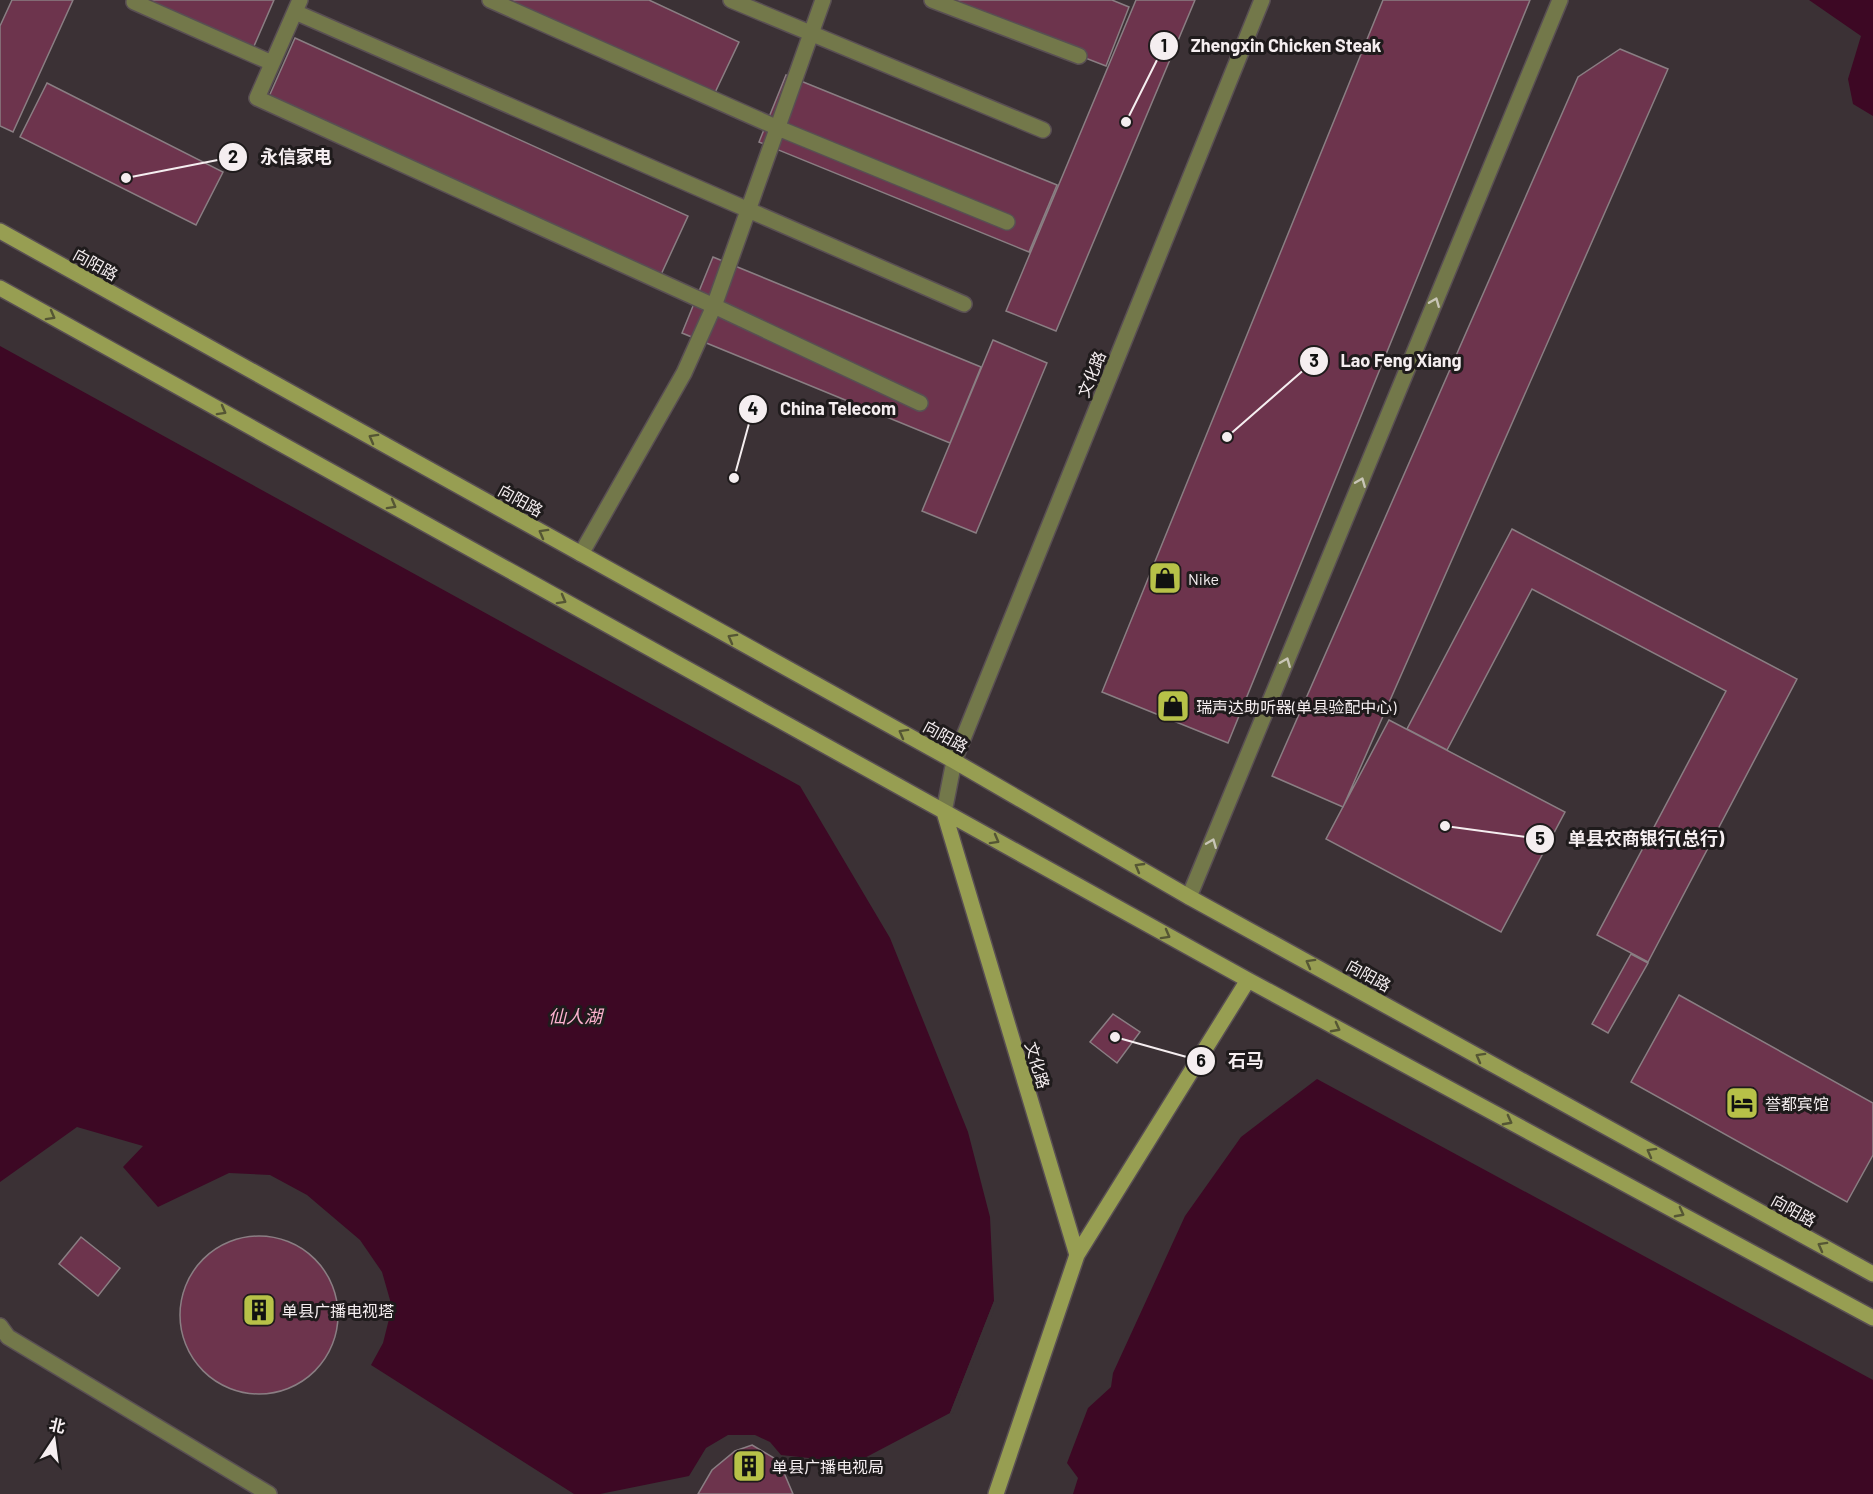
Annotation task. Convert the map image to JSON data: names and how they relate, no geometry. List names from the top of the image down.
{
  "streets": {
    "main road": ["向阳路", "文化路"]
  },
  "crossings": [
    ["向阳路", "文化路"]
  ],
  "water": ["仙人湖"],
  "places": {
    "other": [
      "Zhengxin Chicken Steak",
      "永信家电",
      "Lao Feng Xiang",
      "China Telecom",
      "单县农商银行(总行)",
      "石马"
    ],
    "shop": ["Nike", "瑞声达助听器(单县验配中心)"],
    "hotel": ["誉都宾馆"],
    "building": ["单县广播电视塔", "单县广播电视局"]
  },
  "north": "top"
}
